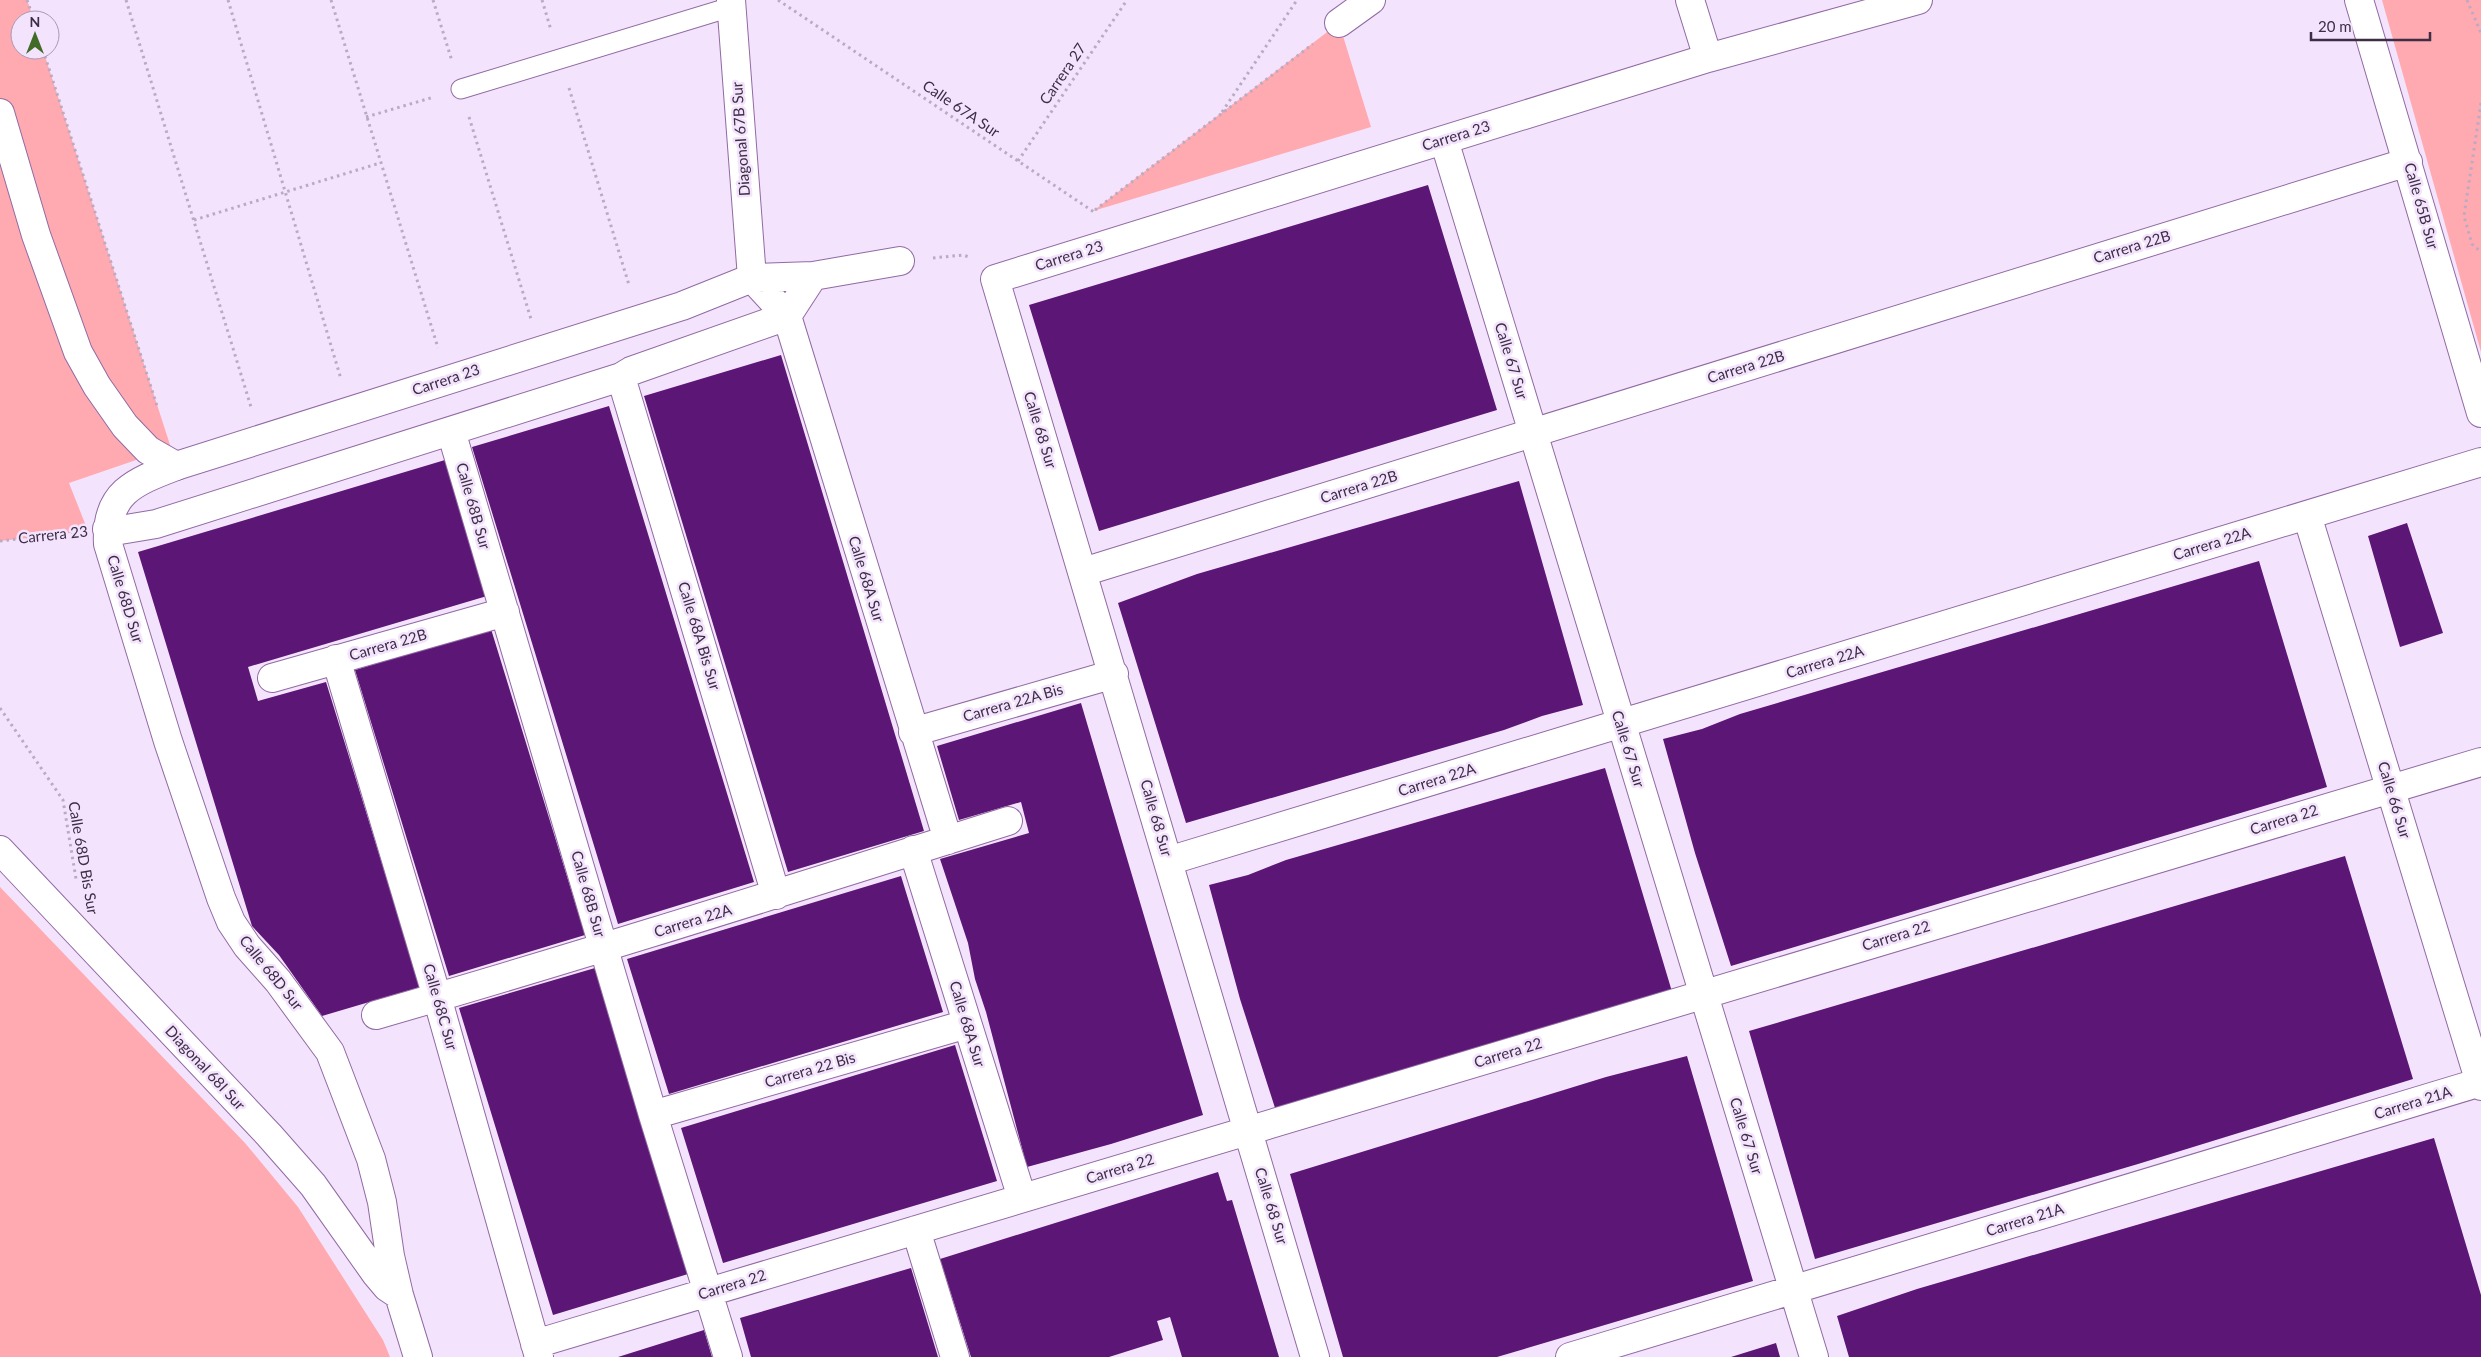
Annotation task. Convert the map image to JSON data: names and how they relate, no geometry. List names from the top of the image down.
{
  "streets": {
    "street": [
      "Carrera 23",
      "Diagonal 67B Sur",
      "Calle 65B Sur",
      "Carrera 22B",
      "Calle 67 Sur",
      "Calle 68 Sur",
      "Calle 68B Sur",
      "Carrera 22A",
      "Calle 68A Sur",
      "Calle 68D Sur",
      "Calle 68A Bis Sur",
      "Carrera 22A Bis",
      "Calle 66 Sur",
      "Carrera 22",
      "Calle 68C Sur",
      "Diagonal 68I Sur",
      "Carrera 22 Bis",
      "Carrera 21A"
    ],
    "path": ["Carrera 27", "Calle 67A Sur", "Calle 68D Bis Sur"]
  },
  "crossings": [
    ["Carrera 27", "Calle 67A Sur"],
    ["Calle 67A Sur", "Carrera 23"],
    ["Carrera 23", "Diagonal 67B Sur"],
    ["Carrera 23", "Calle 67 Sur"],
    ["Carrera 23", "Calle 68 Sur"],
    ["Carrera 23", "Calle 68B Sur"],
    ["Carrera 23", "Calle 68A Sur"],
    ["Carrera 23", "Calle 68D Sur"],
    ["Carrera 23", "Calle 68A Bis Sur"],
    ["Calle 65B Sur", "Carrera 22B"],
    ["Carrera 22B", "Calle 67 Sur"],
    ["Carrera 22B", "Calle 68 Sur"],
    ["Carrera 22B", "Calle 68B Sur"],
    ["Carrera 22B", "Calle 68C Sur"],
    ["Calle 67 Sur", "Carrera 22A"],
    ["Calle 67 Sur", "Carrera 22"],
    ["Calle 67 Sur", "Carrera 21A"],
    ["Calle 68 Sur", "Carrera 22A"],
    ["Calle 68 Sur", "Carrera 22A Bis"],
    ["Calle 68 Sur", "Carrera 22"],
    ["Calle 68B Sur", "Carrera 22A"],
    ["Calle 68B Sur", "Carrera 22"],
    ["Calle 68B Sur", "Carrera 22 Bis"],
    ["Carrera 22A", "Calle 68A Sur"],
    ["Carrera 22A", "Calle 68A Bis Sur"],
    ["Carrera 22A", "Calle 66 Sur"],
    ["Carrera 22A", "Calle 68C Sur"],
    ["Calle 68A Sur", "Carrera 22A Bis"],
    ["Calle 68A Sur", "Carrera 22"],
    ["Calle 68A Sur", "Carrera 22 Bis"],
    ["Calle 68D Sur", "Diagonal 68I Sur"],
    ["Calle 66 Sur", "Carrera 22"],
    ["Calle 66 Sur", "Carrera 21A"],
    ["Carrera 22", "Calle 68C Sur"]
  ],
  "scale_bar": "20 m",
  "north": "top"
}
